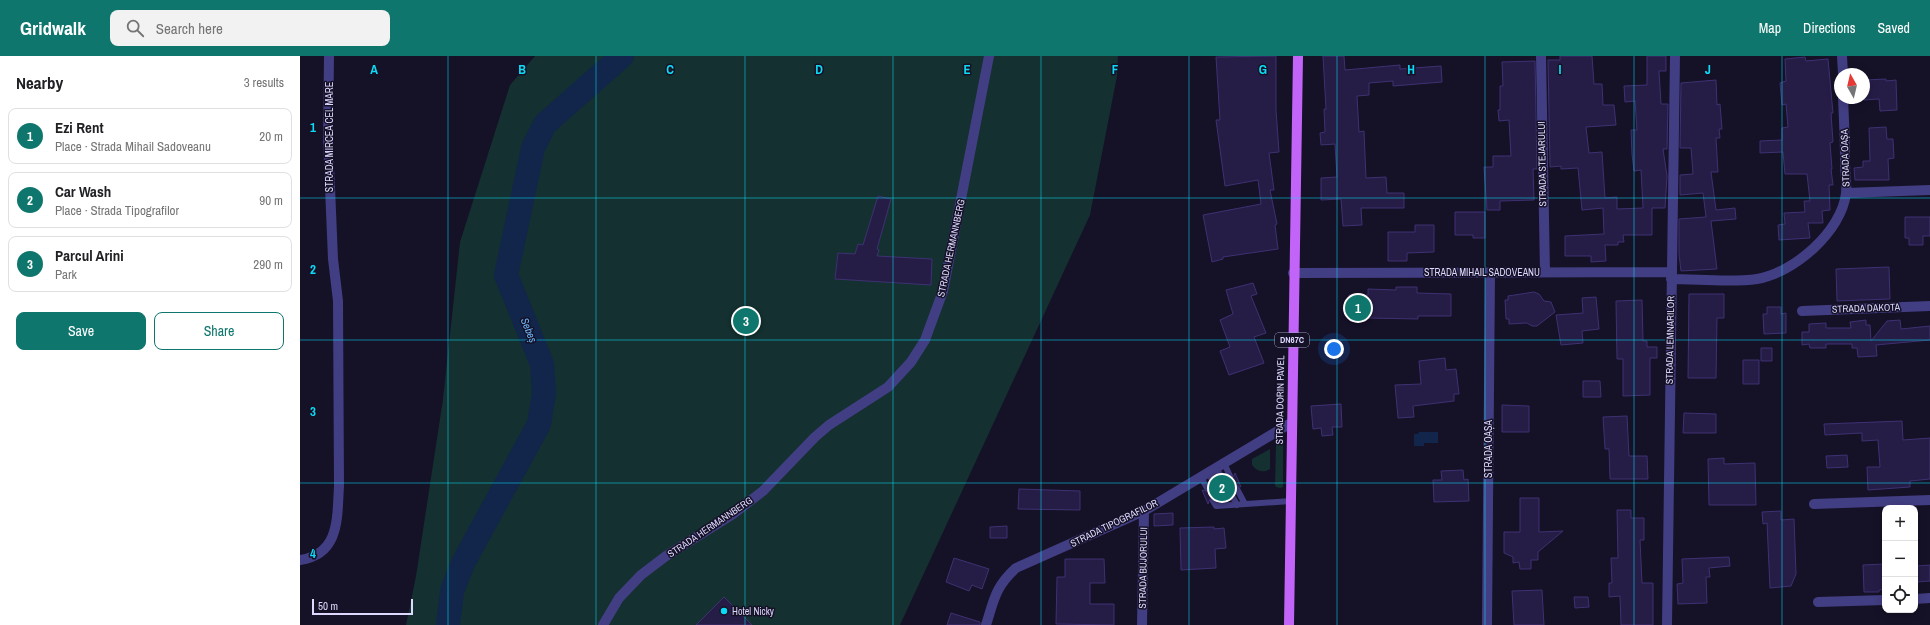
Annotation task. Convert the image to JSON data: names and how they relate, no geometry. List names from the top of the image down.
{
  "streets": {
    "main road": ["DN67C", "STRADA DORIN PAVEL"],
    "street": [
      "STRADA MIRCEA CEL MARE",
      "STRADA OAȘA",
      "STRADA STEJARULUI",
      "STRADA HERMANNBERG",
      "STRADA MIHAIL SADOVEANU",
      "STRADA DAKOTA",
      "STRADA LEMNARILOR",
      "STRADA TIPOGRAFILOR",
      "STRADA BUJORULUI"
    ]
  },
  "crossings": [
    ["STRADA OAȘA", "STRADA MIHAIL SADOVEANU"],
    ["STRADA OAȘA", "STRADA LEMNARILOR"],
    ["STRADA STEJARULUI", "STRADA MIHAIL SADOVEANU"],
    ["STRADA MIHAIL SADOVEANU", "STRADA LEMNARILOR"],
    ["STRADA MIHAIL SADOVEANU", "STRADA DORIN PAVEL"],
    ["STRADA DORIN PAVEL", "STRADA TIPOGRAFILOR"],
    ["STRADA TIPOGRAFILOR", "STRADA BUJORULUI"]
  ],
  "water": ["Sebeș"],
  "places": ["Hotel Nicky"],
  "scale_bar": "50 m",
  "north": "top",
  "page": {
    "header": "Gridwalk",
    "search": "Search here",
    "nav": ["Map", "Directions", "Saved"],
    "heading": ["Nearby", "3 results"],
    "list": [
      {
        "mark": "1",
        "name": "Ezi Rent",
        "note": "Place · Strada Mihail Sadoveanu",
        "value": "20 m"
      },
      {
        "mark": "2",
        "name": "Car Wash",
        "note": "Place · Strada Tipografilor",
        "value": "90 m"
      },
      {
        "mark": "3",
        "name": "Parcul Arini",
        "note": "Park",
        "value": "290 m"
      }
    ],
    "pins": ["1", "3", "2"],
    "buttons": ["Save", "Share"],
    "map_buttons": ["+", "−"],
    "scale": "50 m"
  },
  "grid": {
    "columns": [
      "A",
      "B",
      "C",
      "D",
      "E",
      "F",
      "G",
      "H",
      "I",
      "J"
    ],
    "rows": [
      "1",
      "2",
      "3",
      "4"
    ]
  }
}
